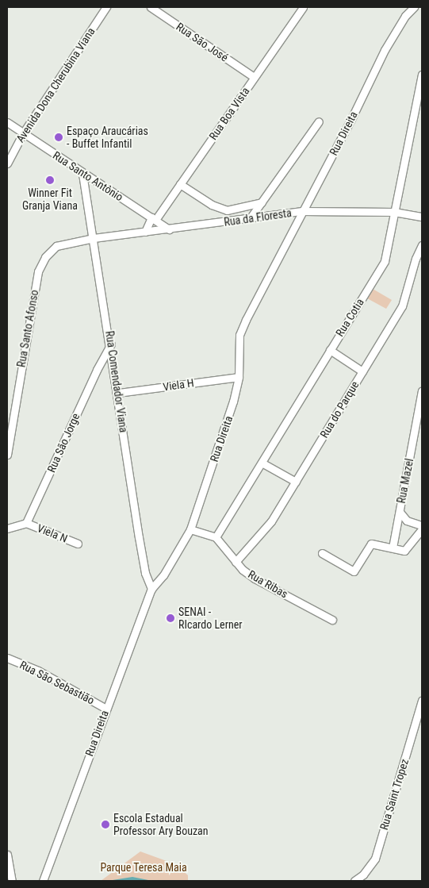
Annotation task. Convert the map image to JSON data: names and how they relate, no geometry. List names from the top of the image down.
{
  "streets": {
    "street": [
      "Rua São José",
      "Avenida Dona Cherubina Viana",
      "Rua Boa Vista",
      "Rua Direita",
      "Rua Santo Antônio",
      "Rua da Floresta",
      "Rua Cotia",
      "Rua Santo Afonso",
      "Rua Comendador Viana",
      "Viela H",
      "Rua do Parque",
      "Rua São Jorge",
      "Rua Mazel",
      "Viela N",
      "Rua Ribas",
      "Rua São Sebastião",
      "Rua Saint Tropez"
    ]
  },
  "crossings": [
    ["Rua São José", "Rua Boa Vista"],
    ["Avenida Dona Cherubina Viana", "Rua Santo Antônio"],
    ["Rua Boa Vista", "Rua Santo Antônio"],
    ["Rua Boa Vista", "Rua da Floresta"],
    ["Rua Direita", "Rua da Floresta"],
    ["Rua Direita", "Rua Comendador Viana"],
    ["Rua Direita", "Viela H"],
    ["Rua Direita", "Rua São Sebastião"],
    ["Rua Santo Antônio", "Rua da Floresta"],
    ["Rua Santo Antônio", "Rua Comendador Viana"],
    ["Rua da Floresta", "Rua Cotia"],
    ["Rua da Floresta", "Rua Santo Afonso"],
    ["Rua da Floresta", "Rua Comendador Viana"],
    ["Rua Cotia", "Rua Ribas"],
    ["Rua Santo Afonso", "Rua Comendador Viana"],
    ["Rua Comendador Viana", "Viela H"],
    ["Rua Comendador Viana", "Rua São Jorge"],
    ["Rua do Parque", "Rua Ribas"],
    ["Rua São Jorge", "Viela N"]
  ],
  "parks": ["Parque Teresa Maia"],
  "places": [
    "Espaço Araucárias - Buffet Infantil",
    "Winner Fit Granja Viana",
    "SENAI - RIcardo Lerner",
    "Escola Estadual Professor Ary Bouzan"
  ]
}
